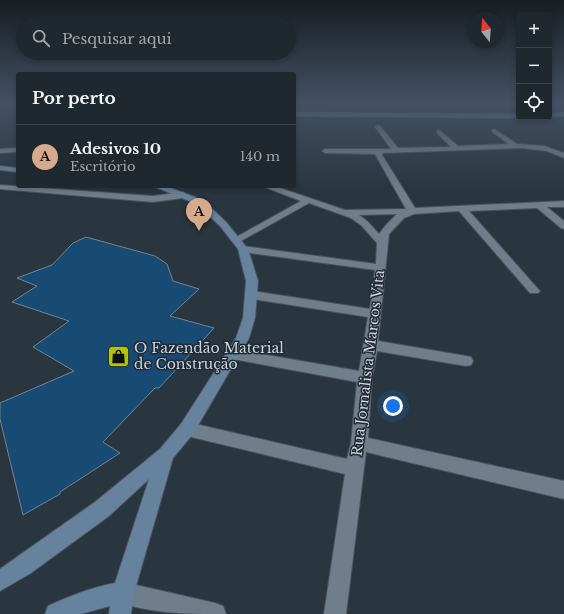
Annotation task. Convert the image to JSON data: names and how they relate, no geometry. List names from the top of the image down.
{
  "streets": {
    "street": ["Rua Jornalista Marcos Vita"]
  },
  "places": {
    "shop": ["O Fazendão Material de Construção"]
  },
  "north": "top",
  "page": {
    "map_buttons": ["+", "−"],
    "search": "Pesquisar aqui",
    "heading": "Por perto",
    "list": [
      {
        "mark": "A",
        "name": "Adesivos 10",
        "note": "Escritório",
        "value": "140 m"
      }
    ],
    "pins": "A"
  }
}
